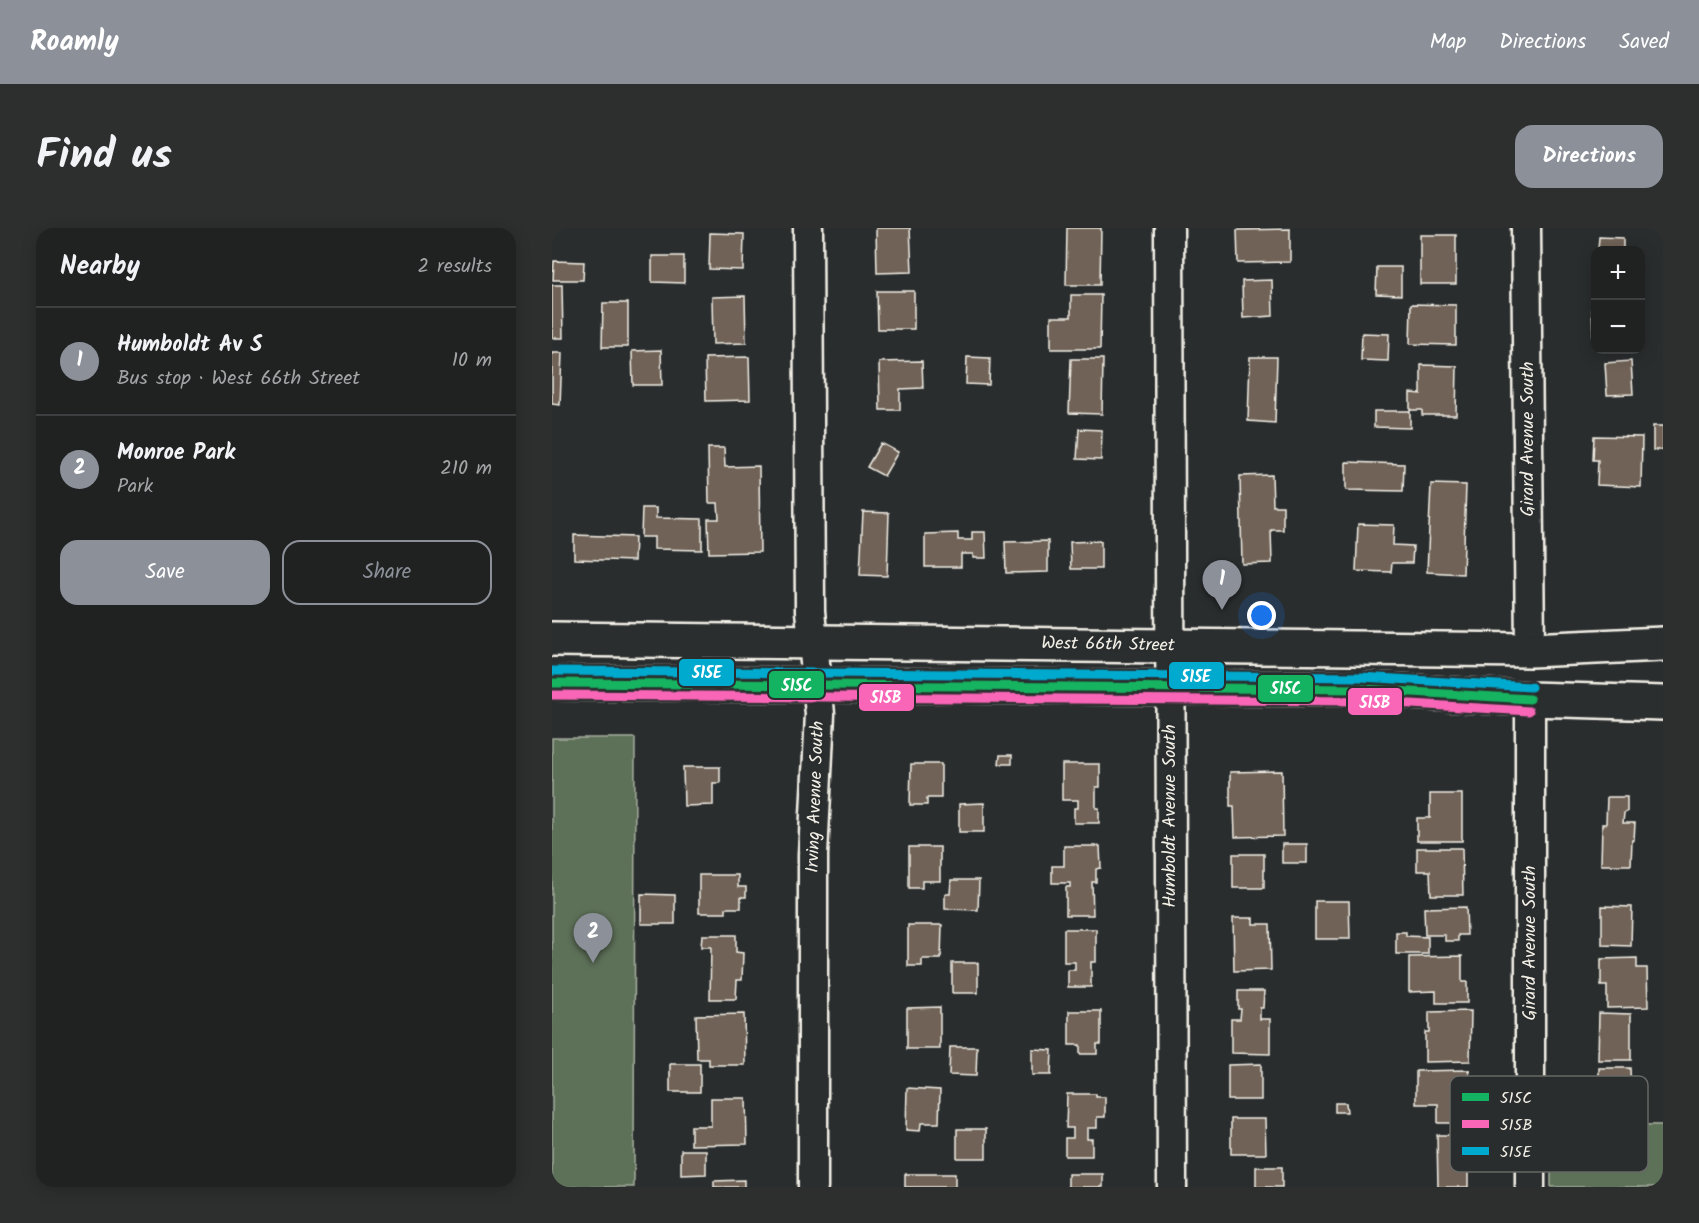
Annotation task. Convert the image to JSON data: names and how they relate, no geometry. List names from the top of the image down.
{
  "streets": {
    "main road": ["West 66th Street"],
    "street": ["Girard Avenue South", "Irving Avenue South", "Humboldt Avenue South"]
  },
  "crossings": [
    ["Girard Avenue South", "West 66th Street"],
    ["West 66th Street", "Irving Avenue South"],
    ["West 66th Street", "Humboldt Avenue South"]
  ],
  "lines": ["transit line 515E", "transit line 515C", "transit line 515B"],
  "legend": ["515C", "515B", "515E"],
  "page": {
    "header": "Roamly",
    "nav": ["Map", "Directions", "Saved"],
    "title": "Find us",
    "buttons": [
      "Directions",
      ["Save", "Share"]
    ],
    "heading": ["Nearby", "2 results"],
    "map_buttons": ["+", "−"],
    "list": [
      {
        "mark": "1",
        "name": "Humboldt Av S",
        "note": "Bus stop · West 66th Street",
        "value": "10 m"
      },
      {
        "mark": "2",
        "name": "Monroe Park",
        "note": "Park",
        "value": "210 m"
      }
    ],
    "pins": ["1", "2"]
  }
}
